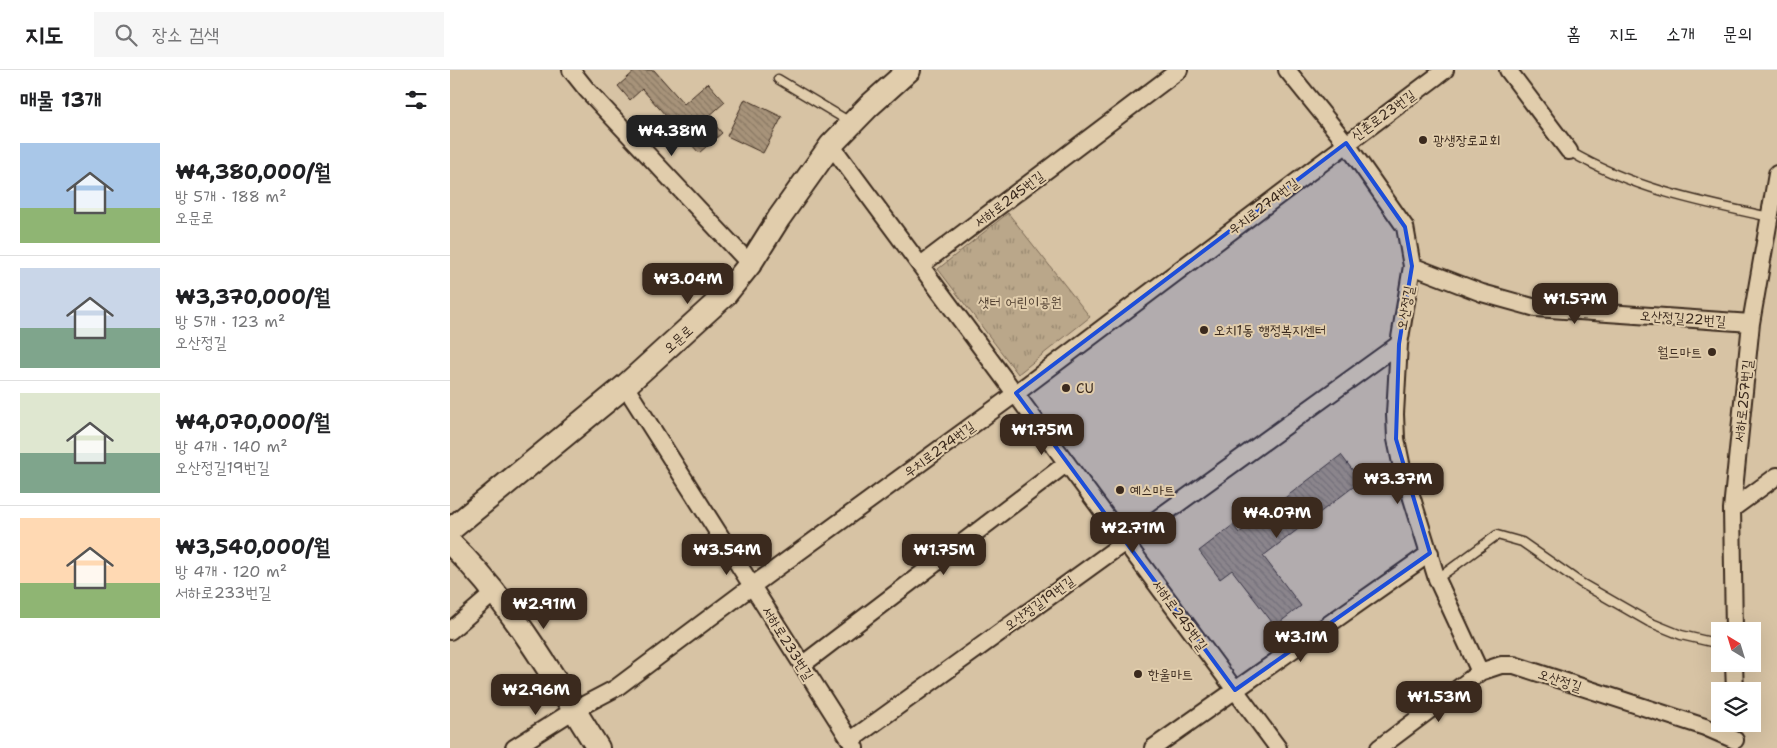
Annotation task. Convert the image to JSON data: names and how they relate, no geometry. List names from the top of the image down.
{
  "streets": {
    "street": [
      "신촌로23번길",
      "서하로245번길",
      "우치로274번길",
      "오산정길",
      "오산정길22번길",
      "오문로",
      "서하로257번길",
      "오산정길19번길",
      "서하로233번길"
    ]
  },
  "crossings": [
    ["신촌로23번길", "우치로274번길"],
    ["신촌로23번길", "오산정길"],
    ["서하로245번길", "우치로274번길"],
    ["서하로245번길", "오문로"],
    ["서하로245번길", "오산정길19번길"],
    ["우치로274번길", "오산정길"],
    ["우치로274번길", "서하로233번길"],
    ["오산정길", "오산정길22번길"],
    ["오산정길", "오산정길19번길"],
    ["오산정길22번길", "서하로257번길"],
    ["오문로", "서하로233번길"],
    ["오산정길19번길", "서하로233번길"]
  ],
  "parks": ["샛터 어린이공원"],
  "places": [
    "광생장로교회",
    "오치1동 행정복지센터",
    "월드마트",
    "CU",
    "예스마트",
    "한울마트"
  ],
  "north": "top left",
  "page": {
    "header": "지도",
    "search": "장소 검색",
    "nav": [
      "홈",
      "지도",
      "소개",
      "문의"
    ],
    "heading": "매물 13개",
    "price": [
      "₩4.38M",
      "₩3.04M",
      "₩1.57M",
      "₩1.75M",
      "₩3.37M",
      "₩4.07M",
      "₩2.71M",
      "₩3.54M",
      "₩1.75M",
      "₩2.91M",
      "₩3.1M",
      "₩2.96M",
      "₩1.53M"
    ],
    "list": [
      {
        "name": "₩4,380,000/월",
        "note": "방 5개 · 188 m² · 오문로"
      },
      {
        "name": "₩3,370,000/월",
        "note": "방 5개 · 123 m² · 오산정길"
      },
      {
        "name": "₩4,070,000/월",
        "note": "방 4개 · 140 m² · 오산정길19번길"
      },
      {
        "name": "₩3,540,000/월",
        "note": "방 4개 · 120 m² · 서하로233번길"
      }
    ]
  }
}
